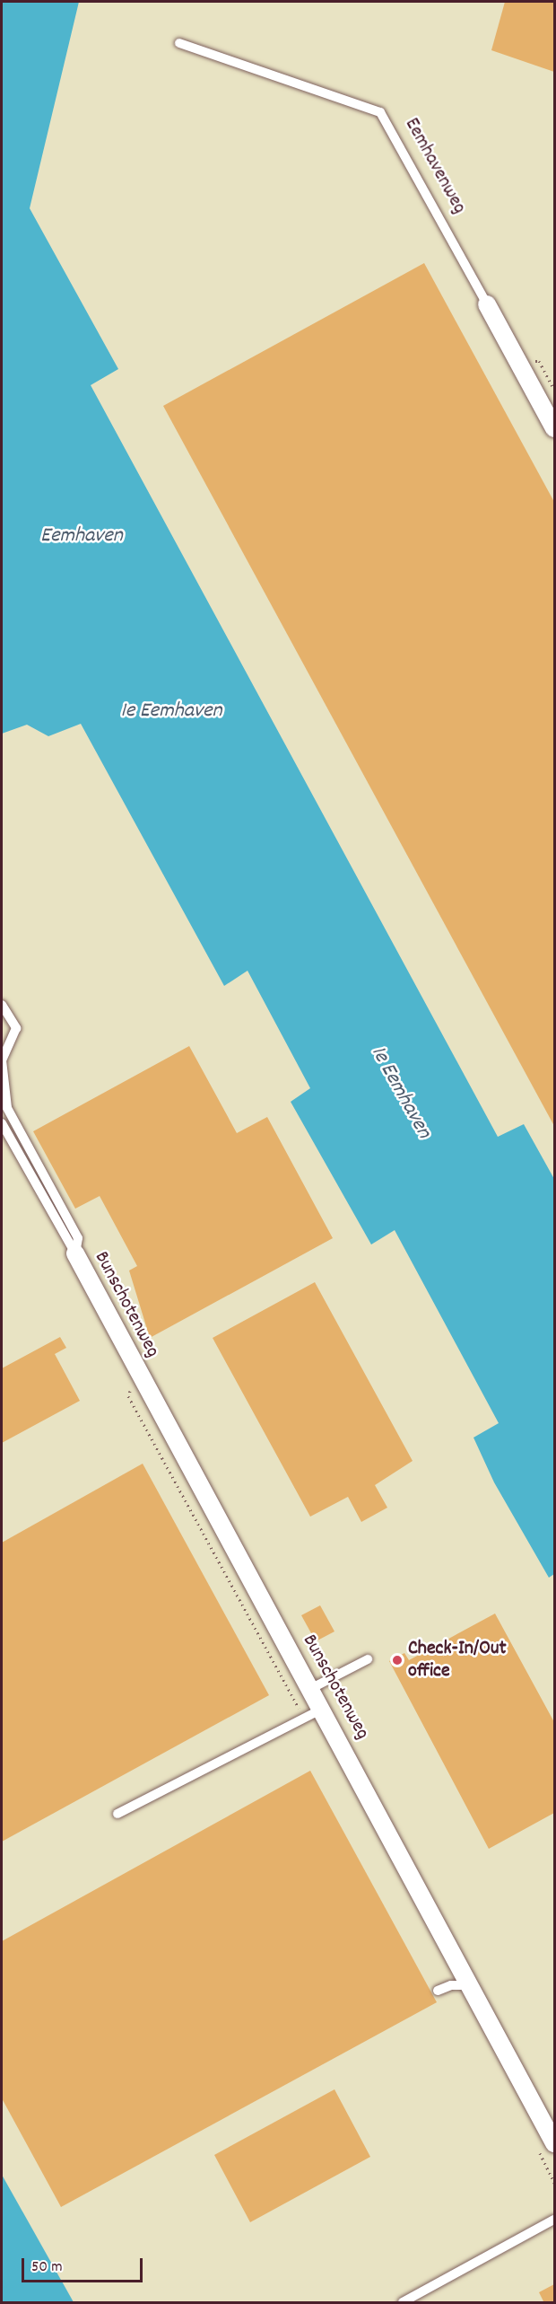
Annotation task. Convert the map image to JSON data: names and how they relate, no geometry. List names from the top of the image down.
{
  "streets": {
    "street": ["Eemhavenweg", "Bunschotenweg"]
  },
  "water": ["Eemhaven", "1e Eemhaven"],
  "places": ["Check-In/Out office"],
  "scale_bar": "50 m"
}
